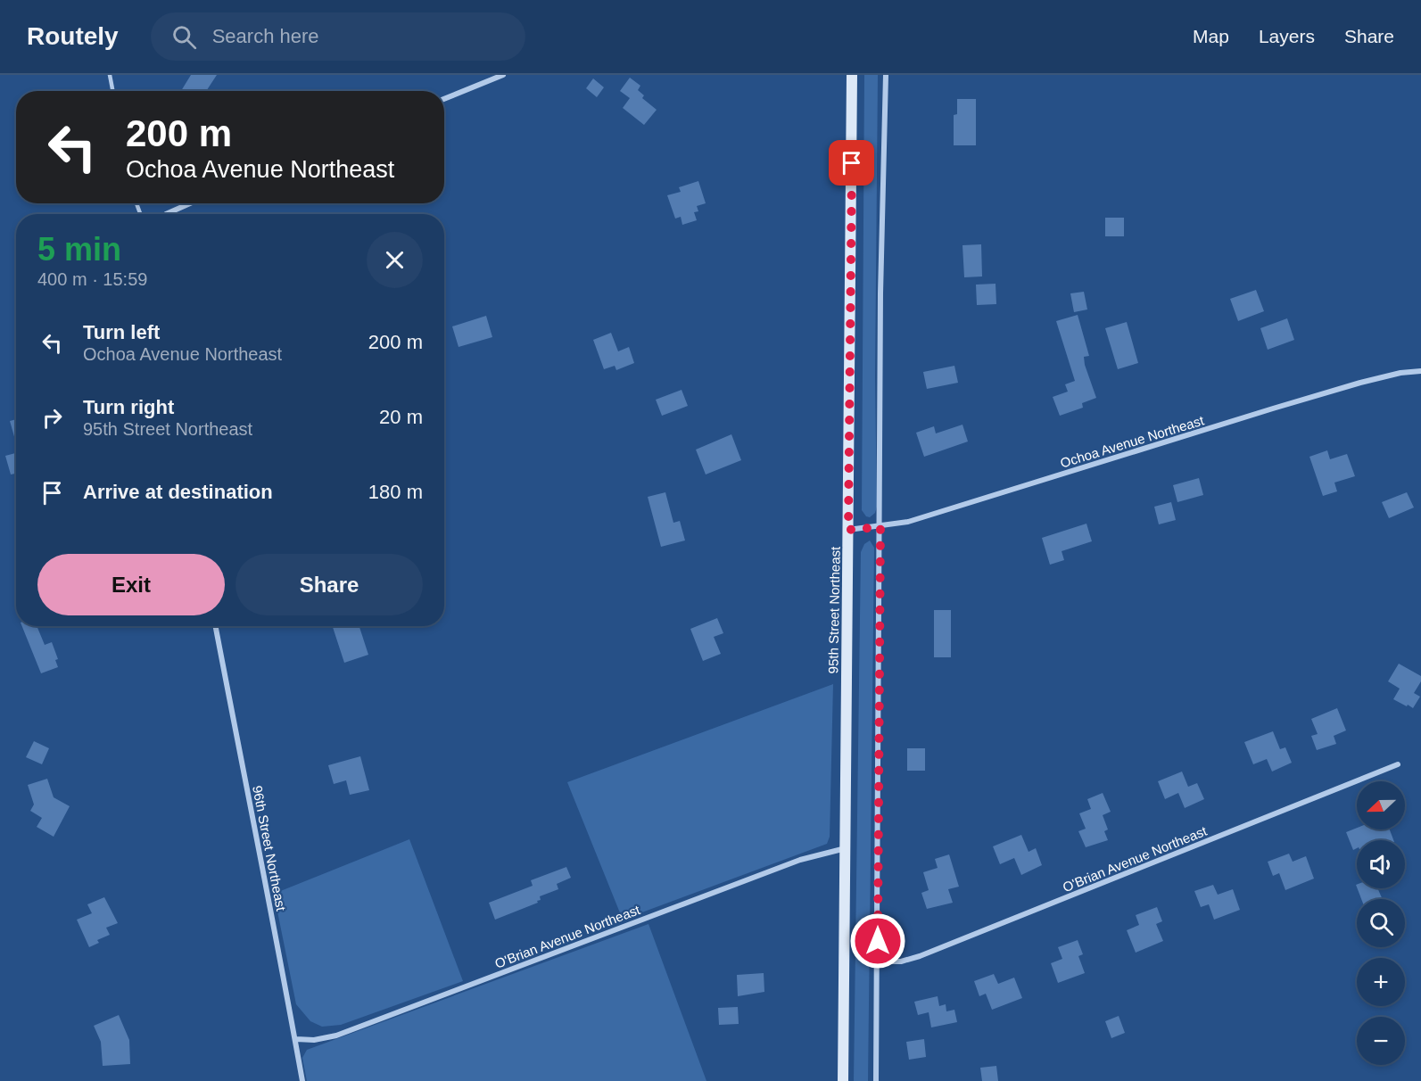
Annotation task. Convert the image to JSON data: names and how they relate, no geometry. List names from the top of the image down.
{
  "streets": {
    "main road": ["95th Street Northeast"],
    "street": ["Ochoa Avenue Northeast", "96th Street Northeast", "O'Brian Avenue Northeast"]
  },
  "crossings": [
    ["Ochoa Avenue Northeast", "95th Street Northeast"],
    ["95th Street Northeast", "O'Brian Avenue Northeast"],
    ["96th Street Northeast", "O'Brian Avenue Northeast"]
  ],
  "north": "left",
  "page": {
    "header": "Routely",
    "search": "Search here",
    "nav": ["Map", "Layers", "Share"],
    "turn": ["200 m", "Ochoa Avenue Northeast"],
    "heading": ["5 min", "400 m · 15:59"],
    "list": [
      {
        "name": "Turn left",
        "note": "Ochoa Avenue Northeast",
        "value": "200 m"
      },
      {
        "name": "Turn right",
        "note": "95th Street Northeast",
        "value": "20 m"
      },
      {
        "name": "Arrive at destination",
        "value": "180 m"
      }
    ],
    "buttons": ["Exit", "Share"],
    "map_buttons": ["+", "−"]
  }
}
